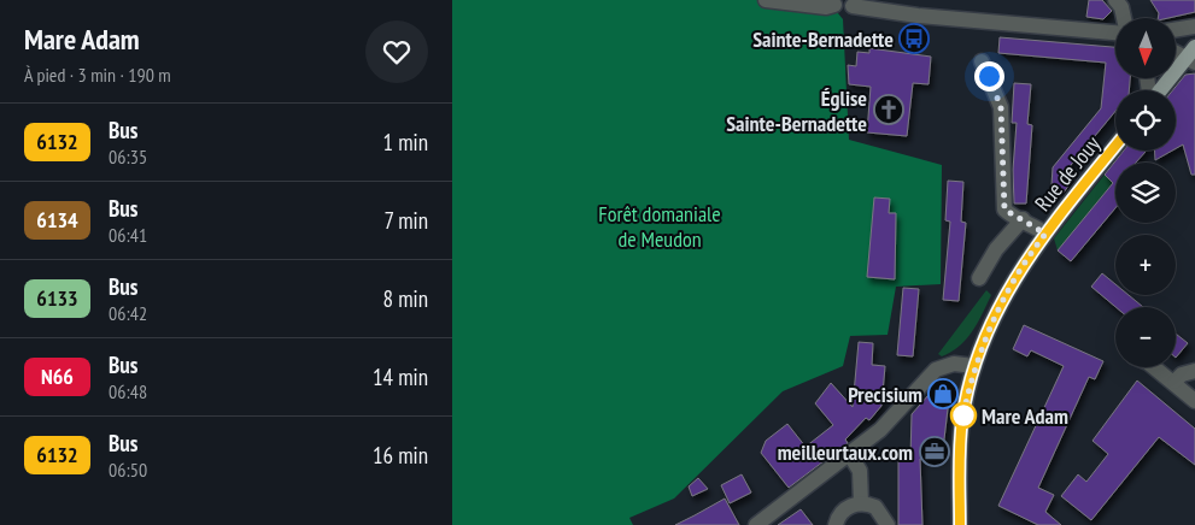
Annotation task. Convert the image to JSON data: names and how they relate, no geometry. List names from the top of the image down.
{
  "streets": {
    "main road": ["Rue de Jouy"]
  },
  "parks": ["Forêt domaniale de Meudon"],
  "places": {
    "bus stop": ["Sainte-Bernadette"],
    "church": ["Église Sainte-Bernadette"],
    "shop": ["Precisium"],
    "other": ["Mare Adam"],
    "office": ["meilleurtaux.com"]
  },
  "lines": ["bus line 6132"],
  "north": "bottom",
  "page": {
    "heading": ["Mare Adam", "À pied · 3 min · 190 m"],
    "map_buttons": ["+", "−"],
    "list": [
      {
        "mark": "6132",
        "name": "Bus",
        "note": "06:35",
        "value": "1 min"
      },
      {
        "mark": "6134",
        "name": "Bus",
        "note": "06:41",
        "value": "7 min"
      },
      {
        "mark": "6133",
        "name": "Bus",
        "note": "06:42",
        "value": "8 min"
      },
      {
        "mark": "N66",
        "name": "Bus",
        "note": "06:48",
        "value": "14 min"
      },
      {
        "mark": "6132",
        "name": "Bus",
        "note": "06:50",
        "value": "16 min"
      }
    ]
  }
}
